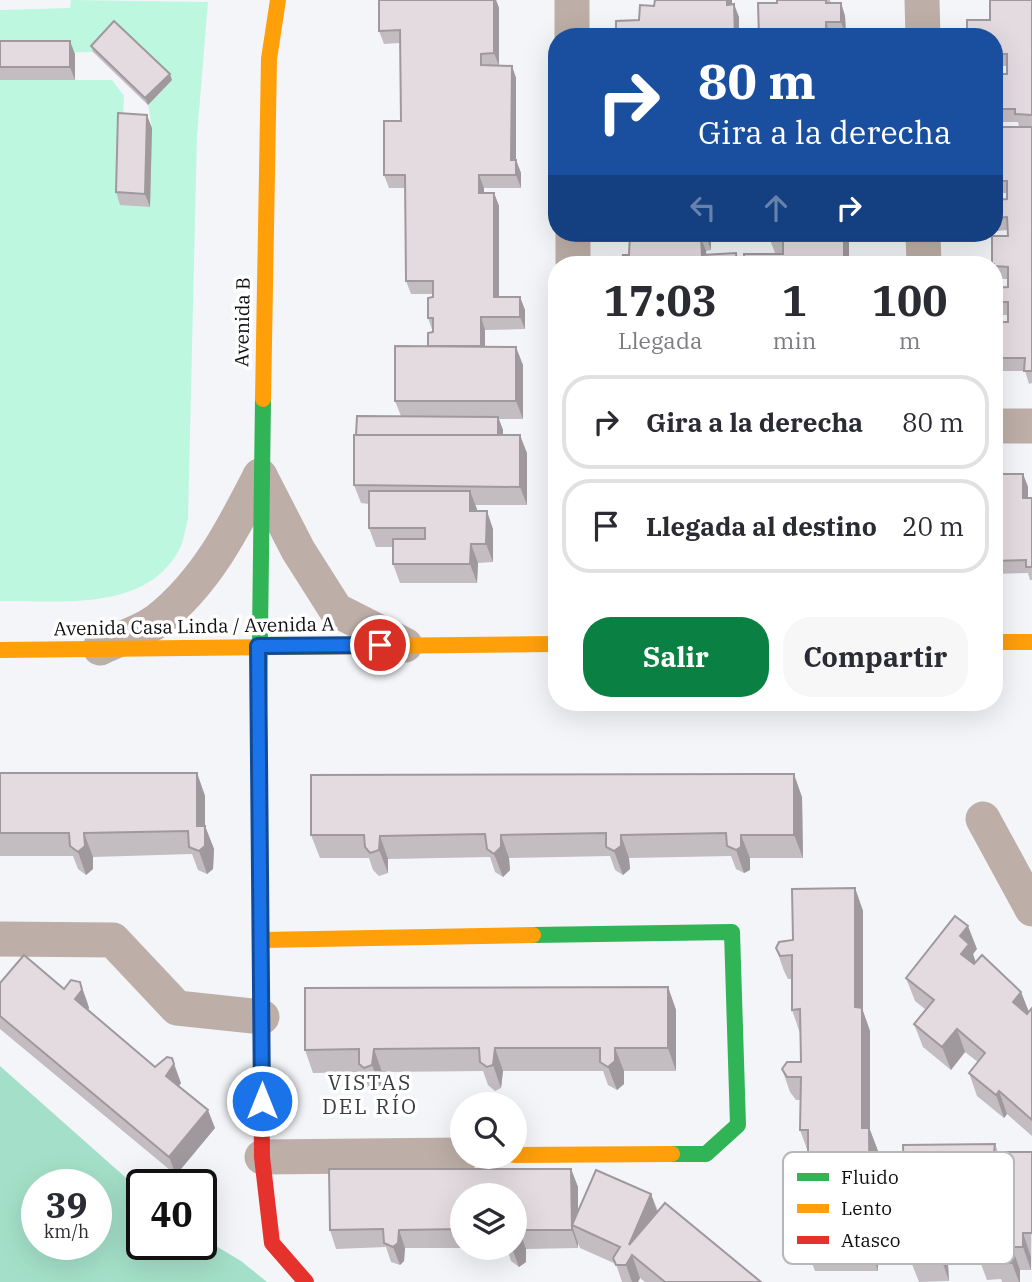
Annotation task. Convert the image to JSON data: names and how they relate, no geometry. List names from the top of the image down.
{
  "streets": {
    "street": ["Avenida B", "Avenida Casa Linda / Avenida A"]
  },
  "crossings": [
    ["Avenida B", "Avenida Casa Linda / Avenida A"]
  ],
  "districts": ["VISTAS DEL RÍO"],
  "legend": ["Fluido", "Lento", "Atasco"],
  "page": {
    "turn": ["80 m", "Gira a la derecha"],
    "eta": [
      "17:03",
      "Llegada",
      "1",
      "min",
      "100",
      "m"
    ],
    "list": [
      {
        "name": "Gira a la derecha",
        "value": "80 m"
      },
      {
        "name": "Llegada al destino",
        "value": "20 m"
      }
    ],
    "buttons": ["Salir", "Compartir"],
    "speed": "39 km/h",
    "limit": "40"
  }
}
